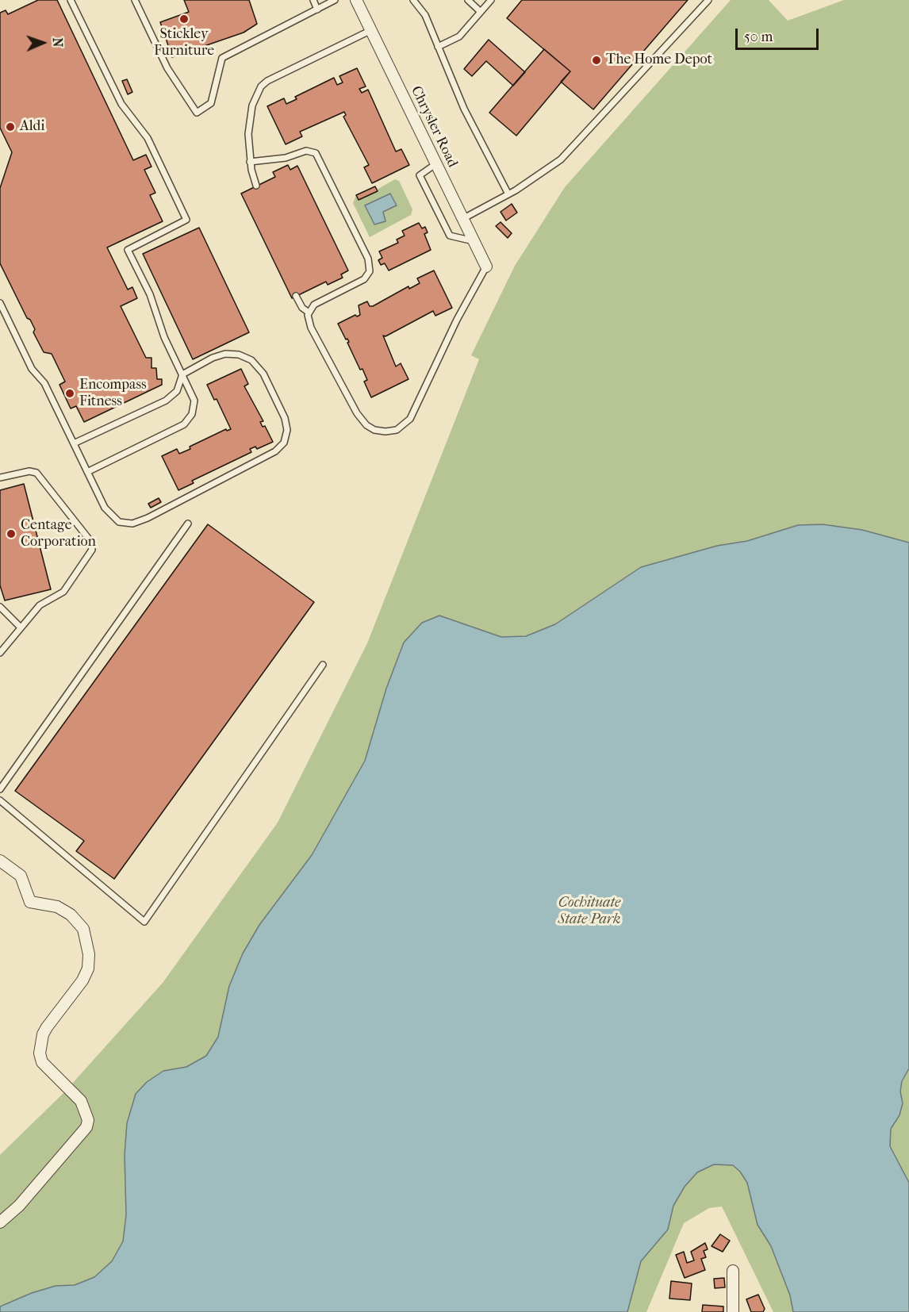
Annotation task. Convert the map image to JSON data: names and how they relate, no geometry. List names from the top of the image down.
{
  "streets": {
    "street": ["Chrysler Road"]
  },
  "parks": ["Cochituate State Park"],
  "places": [
    "Stickley Furniture",
    "The Home Depot",
    "Aldi",
    "Encompass Fitness",
    "Centage Corporation"
  ],
  "scale_bar": "50 m",
  "north": "right"
}
